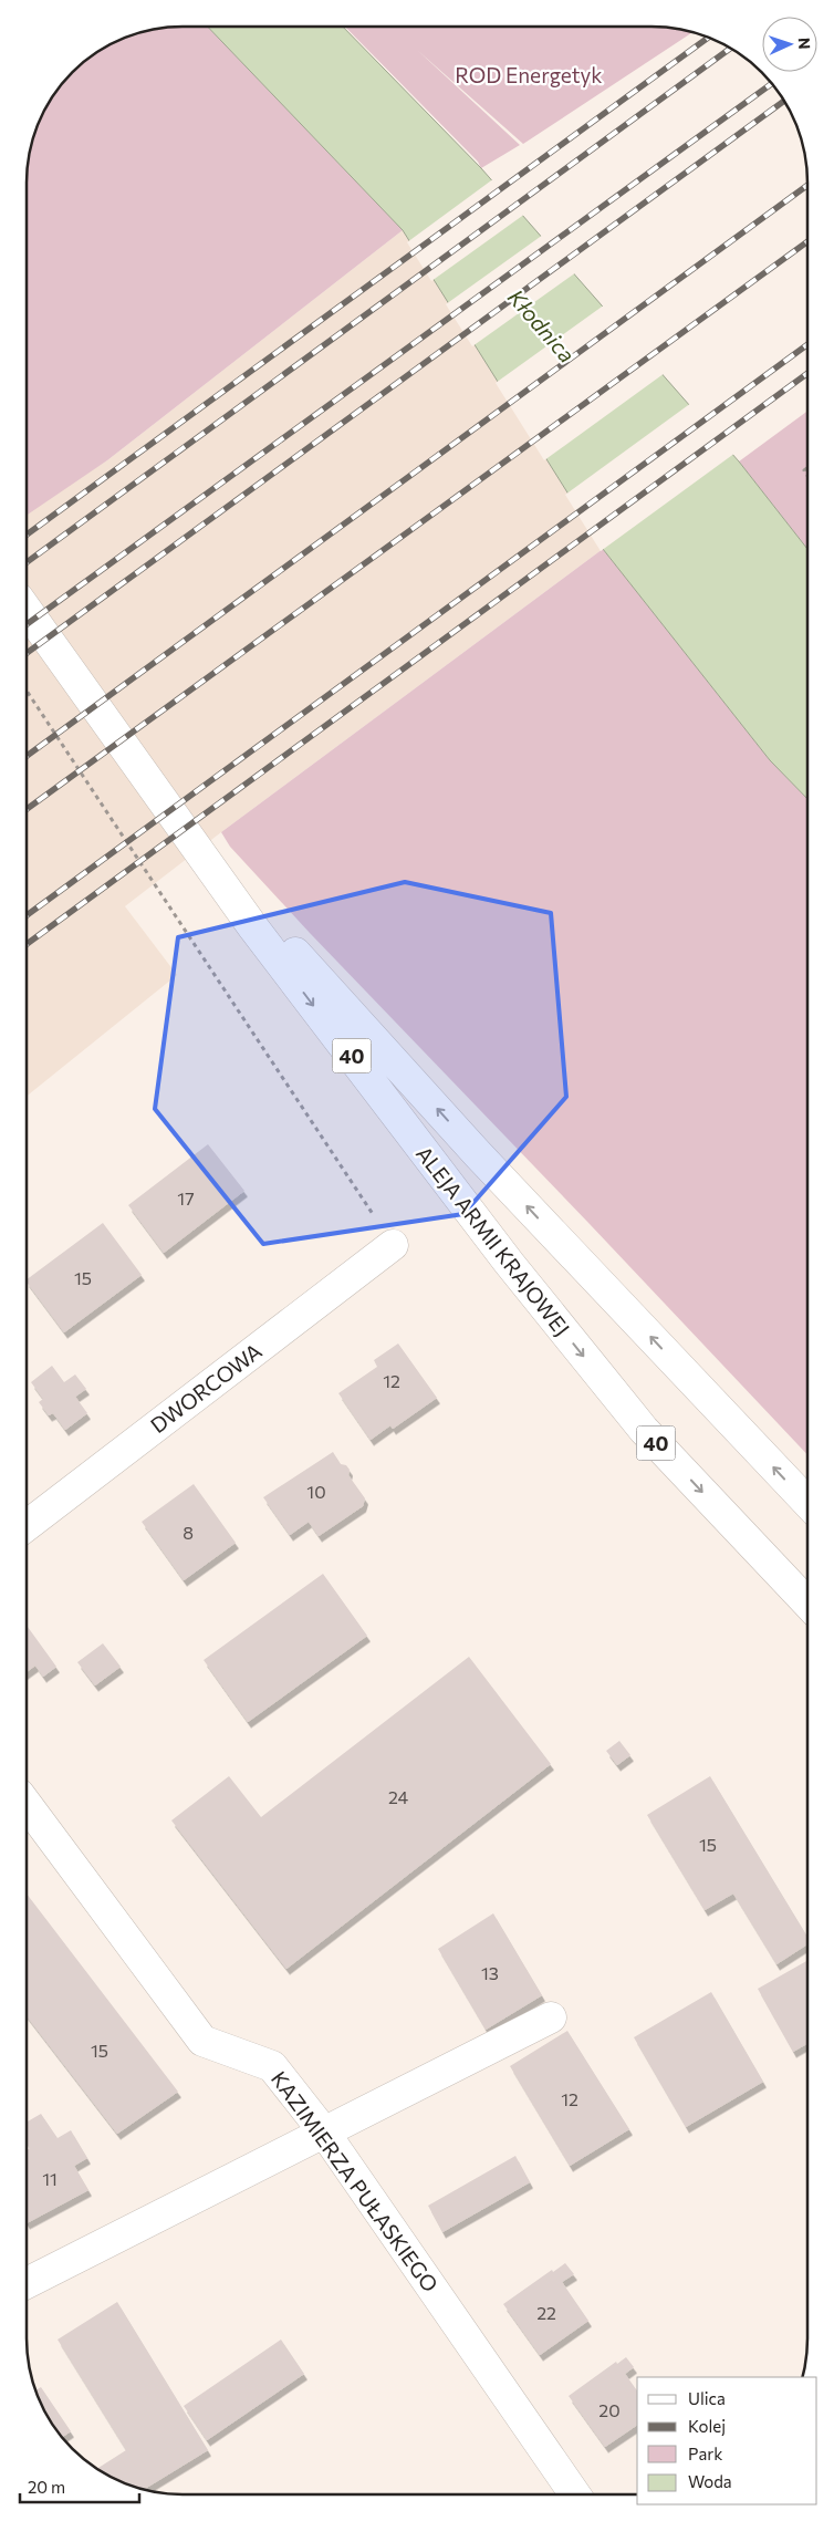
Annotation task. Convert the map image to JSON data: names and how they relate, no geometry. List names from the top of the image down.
{
  "streets": {
    "main road": [
      "40",
      "ALEJA ARMII KRAJOWEJ",
      "DWORCOWA",
      "KAZIMIERZA PUŁASKIEGO"
    ]
  },
  "water": ["Kłodnica"],
  "parks": ["ROD Energetyk"],
  "house_numbers": [
    "17",
    "15",
    "12",
    "10",
    "8",
    "24",
    "15",
    "13",
    "15",
    "12",
    "11",
    "22",
    "20"
  ],
  "legend": [
    "Ulica",
    "Kolej",
    "Park",
    "Woda"
  ],
  "scale_bar": "20 m",
  "north": "right"
}
